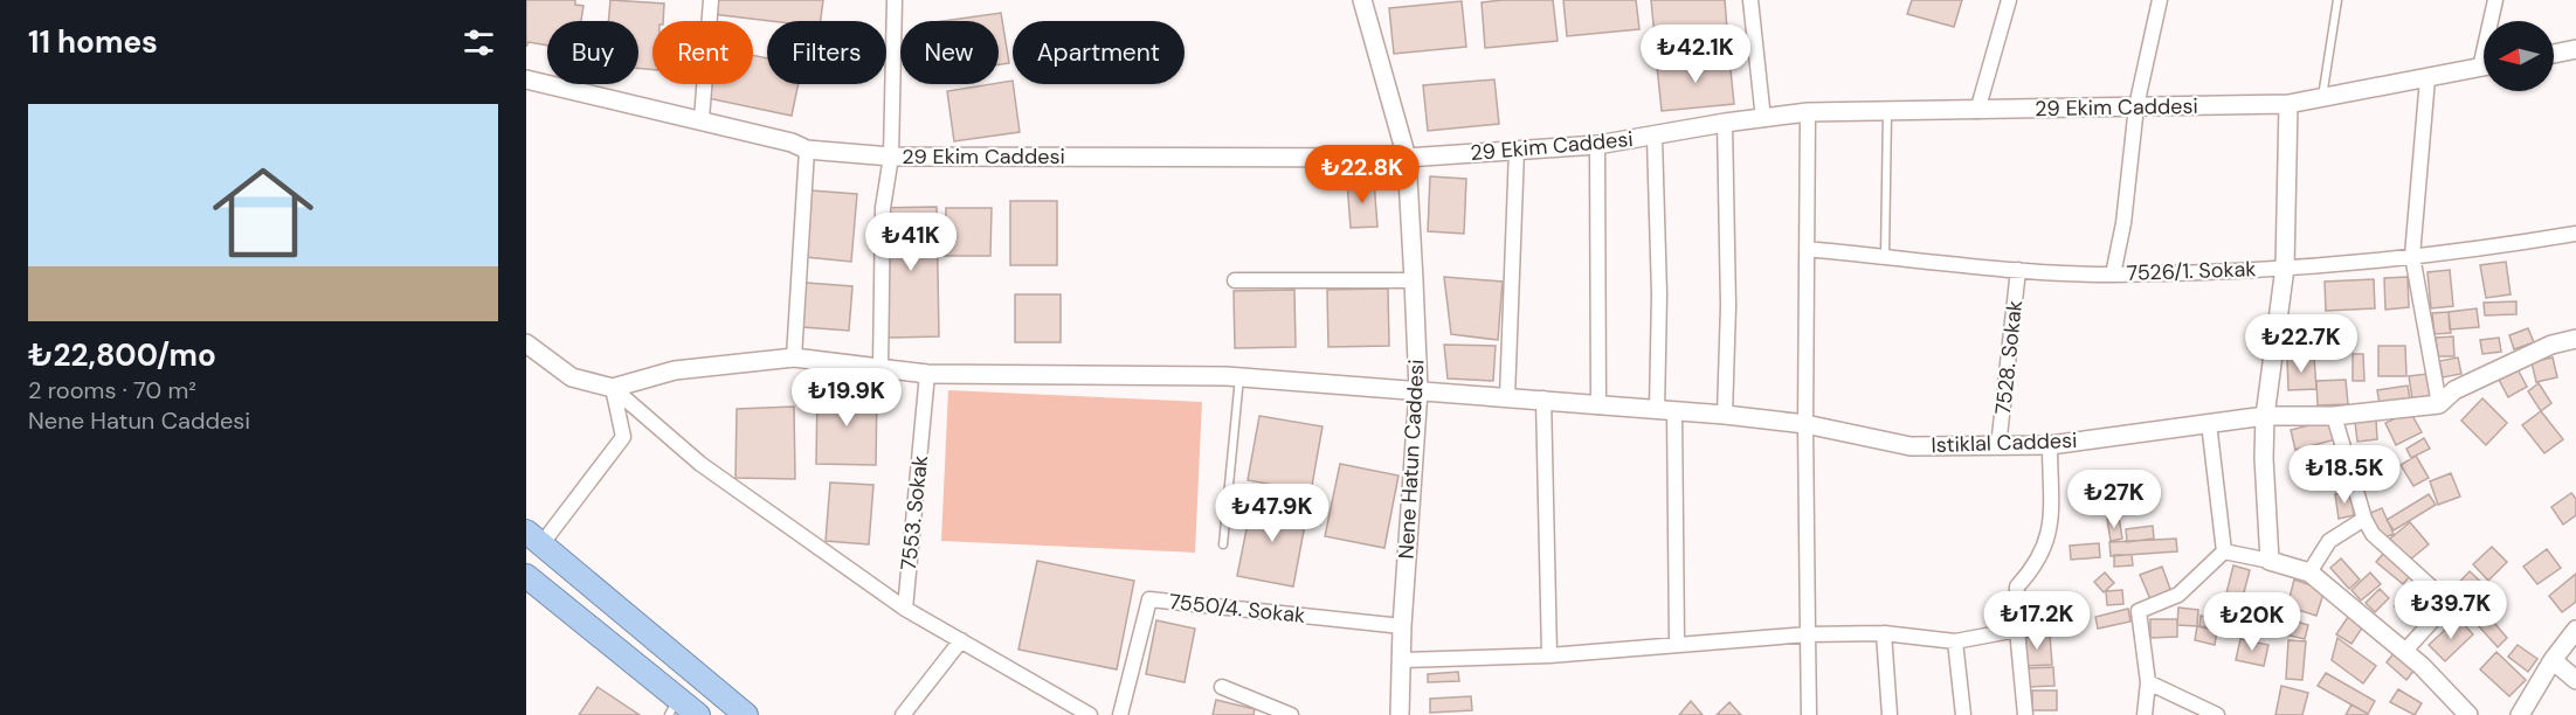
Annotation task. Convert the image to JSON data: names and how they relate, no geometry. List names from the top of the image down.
{
  "streets": {
    "street": [
      "29 Ekim Caddesi",
      "7526/1. Sokak",
      "7528. Sokak",
      "Istiklal Caddesi",
      "Nene Hatun Caddesi",
      "7553. Sokak",
      "7550/4. Sokak"
    ]
  },
  "crossings": [
    ["29 Ekim Caddesi", "Nene Hatun Caddesi"],
    ["7526/1. Sokak", "7528. Sokak"],
    ["7528. Sokak", "Istiklal Caddesi"],
    ["Istiklal Caddesi", "Nene Hatun Caddesi"],
    ["Istiklal Caddesi", "7553. Sokak"],
    ["Nene Hatun Caddesi", "7550/4. Sokak"]
  ],
  "north": "left",
  "page": {
    "heading": "11 homes",
    "chip": [
      "Buy",
      "Rent",
      "Filters",
      "New",
      "Apartment"
    ],
    "price": [
      "₺42.1K",
      "₺22.8K",
      "₺41K",
      "₺22.7K",
      "₺19.9K",
      "₺18.5K",
      "₺27K",
      "₺47.9K",
      "₺39.7K",
      "₺17.2K",
      "₺20K"
    ],
    "list": [
      {
        "name": "₺22,800/mo",
        "note": "2 rooms · 70 m² · Nene Hatun Caddesi"
      }
    ]
  }
}
